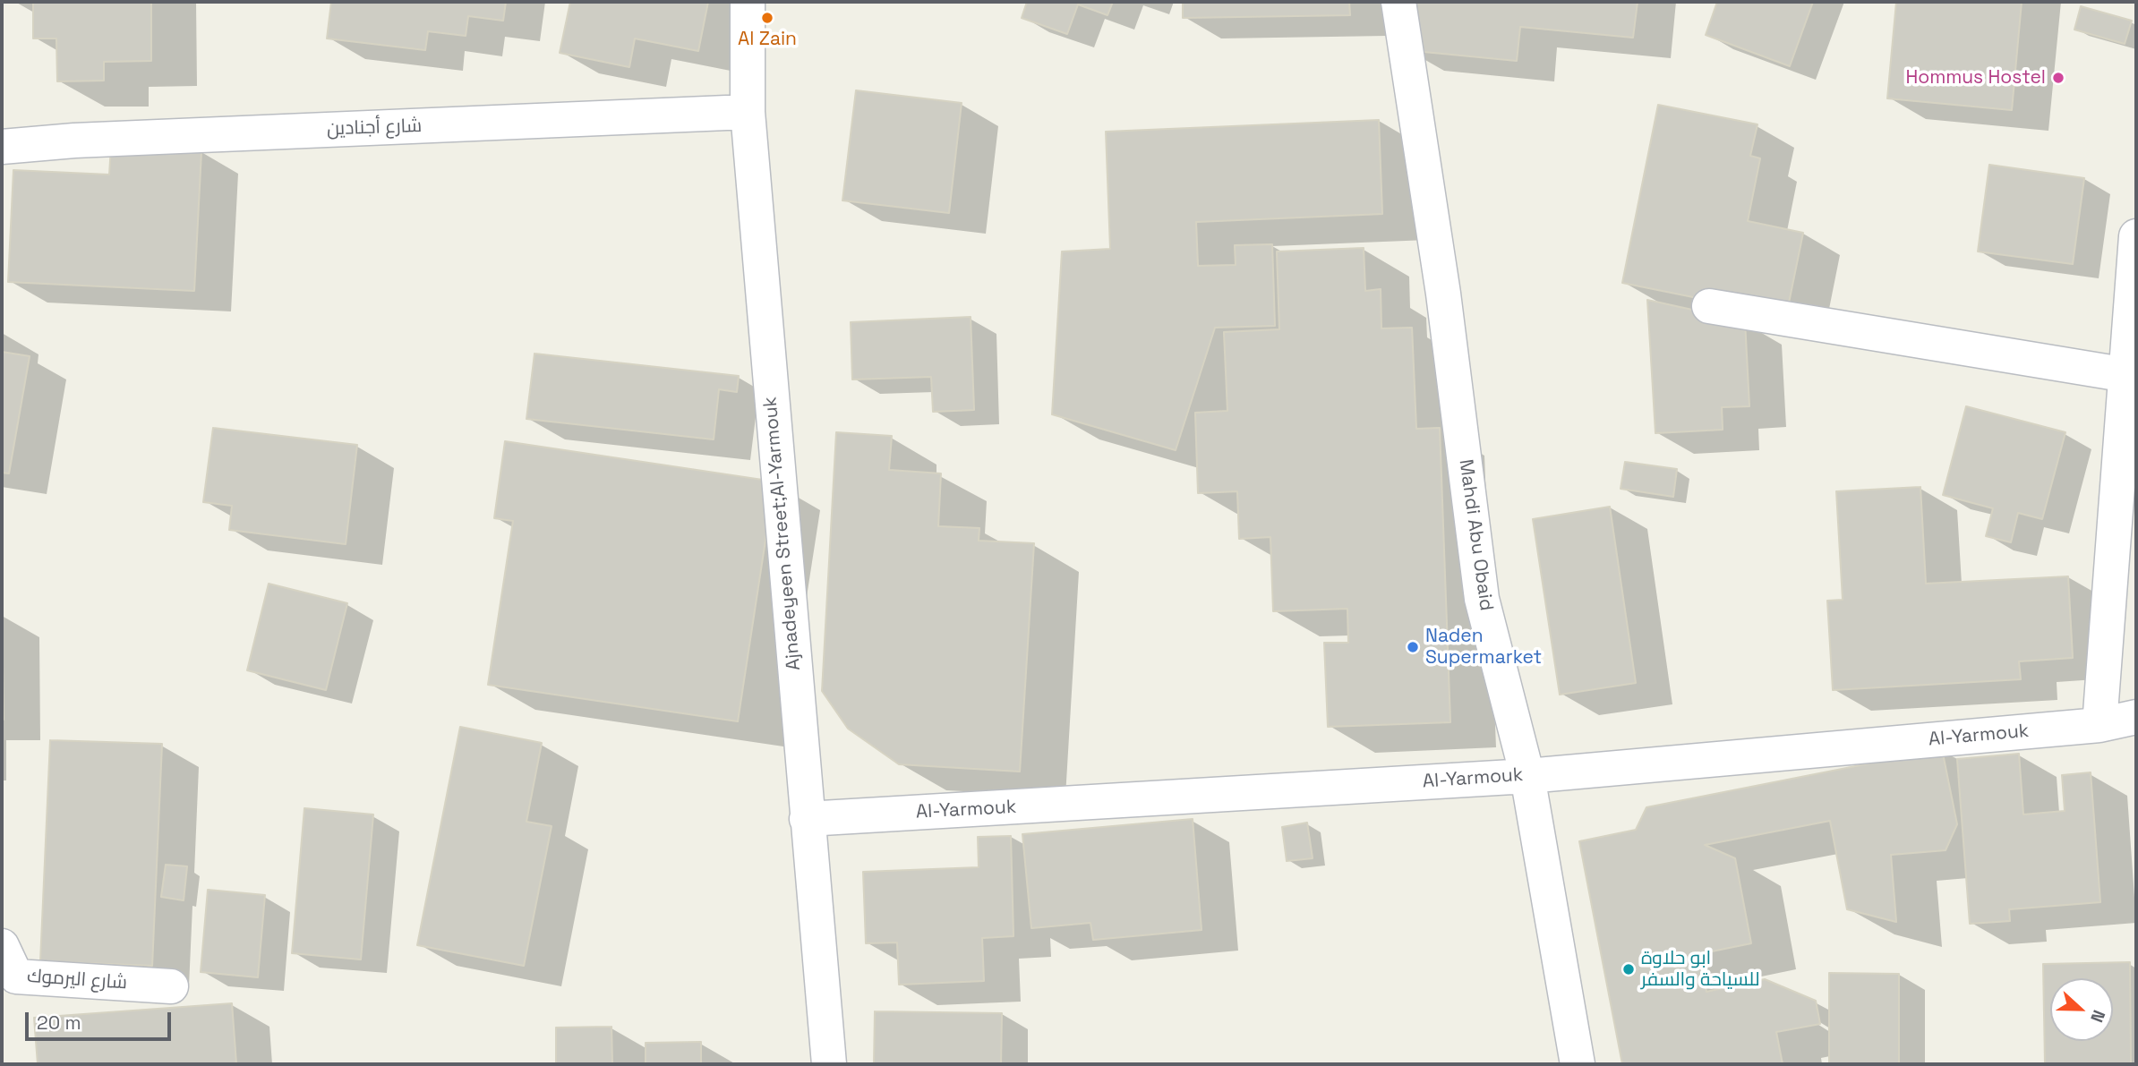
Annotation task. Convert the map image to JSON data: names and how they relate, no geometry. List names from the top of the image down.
{
  "streets": {
    "street": [
      "شارع أجنادين",
      "Ajnadeyeen Street;Al-Yarmouk",
      "Mahdi Abu Obaid",
      "Al-Yarmouk",
      "شارع اليرموك"
    ]
  },
  "crossings": [
    ["شارع أجنادين", "Ajnadeyeen Street;Al-Yarmouk"],
    ["Ajnadeyeen Street;Al-Yarmouk", "Al-Yarmouk"],
    ["Mahdi Abu Obaid", "Al-Yarmouk"]
  ],
  "places": [
    "Al Zain",
    "Hommus Hostel",
    "Naden Supermarket",
    "ابو حلاوة للسياحة والسفر"
  ],
  "scale_bar": "20 m",
  "north": "right"
}
